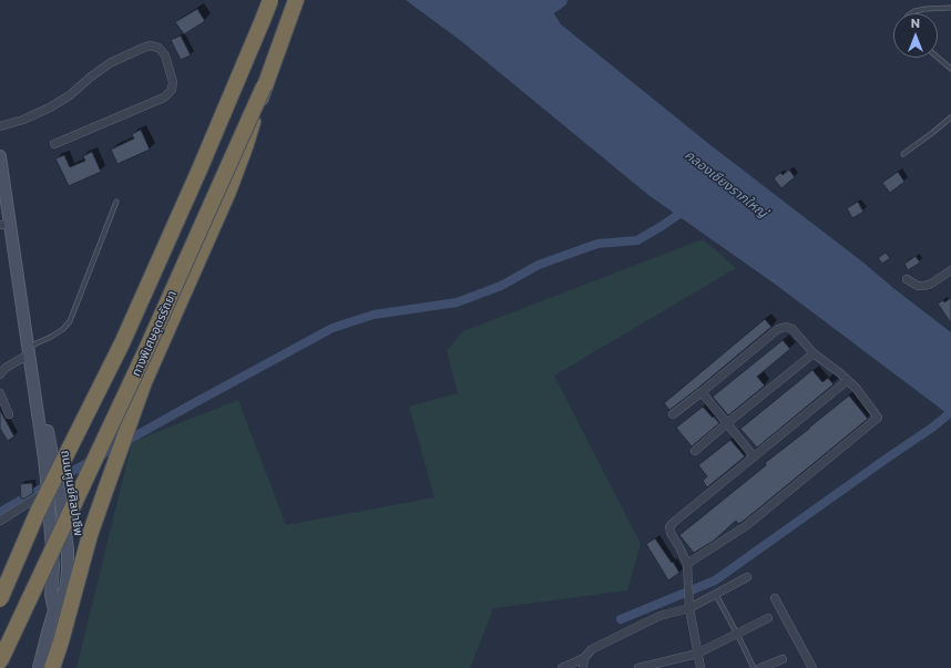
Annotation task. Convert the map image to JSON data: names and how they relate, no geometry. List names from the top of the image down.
{
  "streets": {
    "highway": ["ทางพิเศษอุดรรัถยา"],
    "main road": ["ถนนศูนย์ศิลปาชีพ"]
  },
  "water": ["คลองเชียงรากใหญ่"],
  "north": "top"
}
